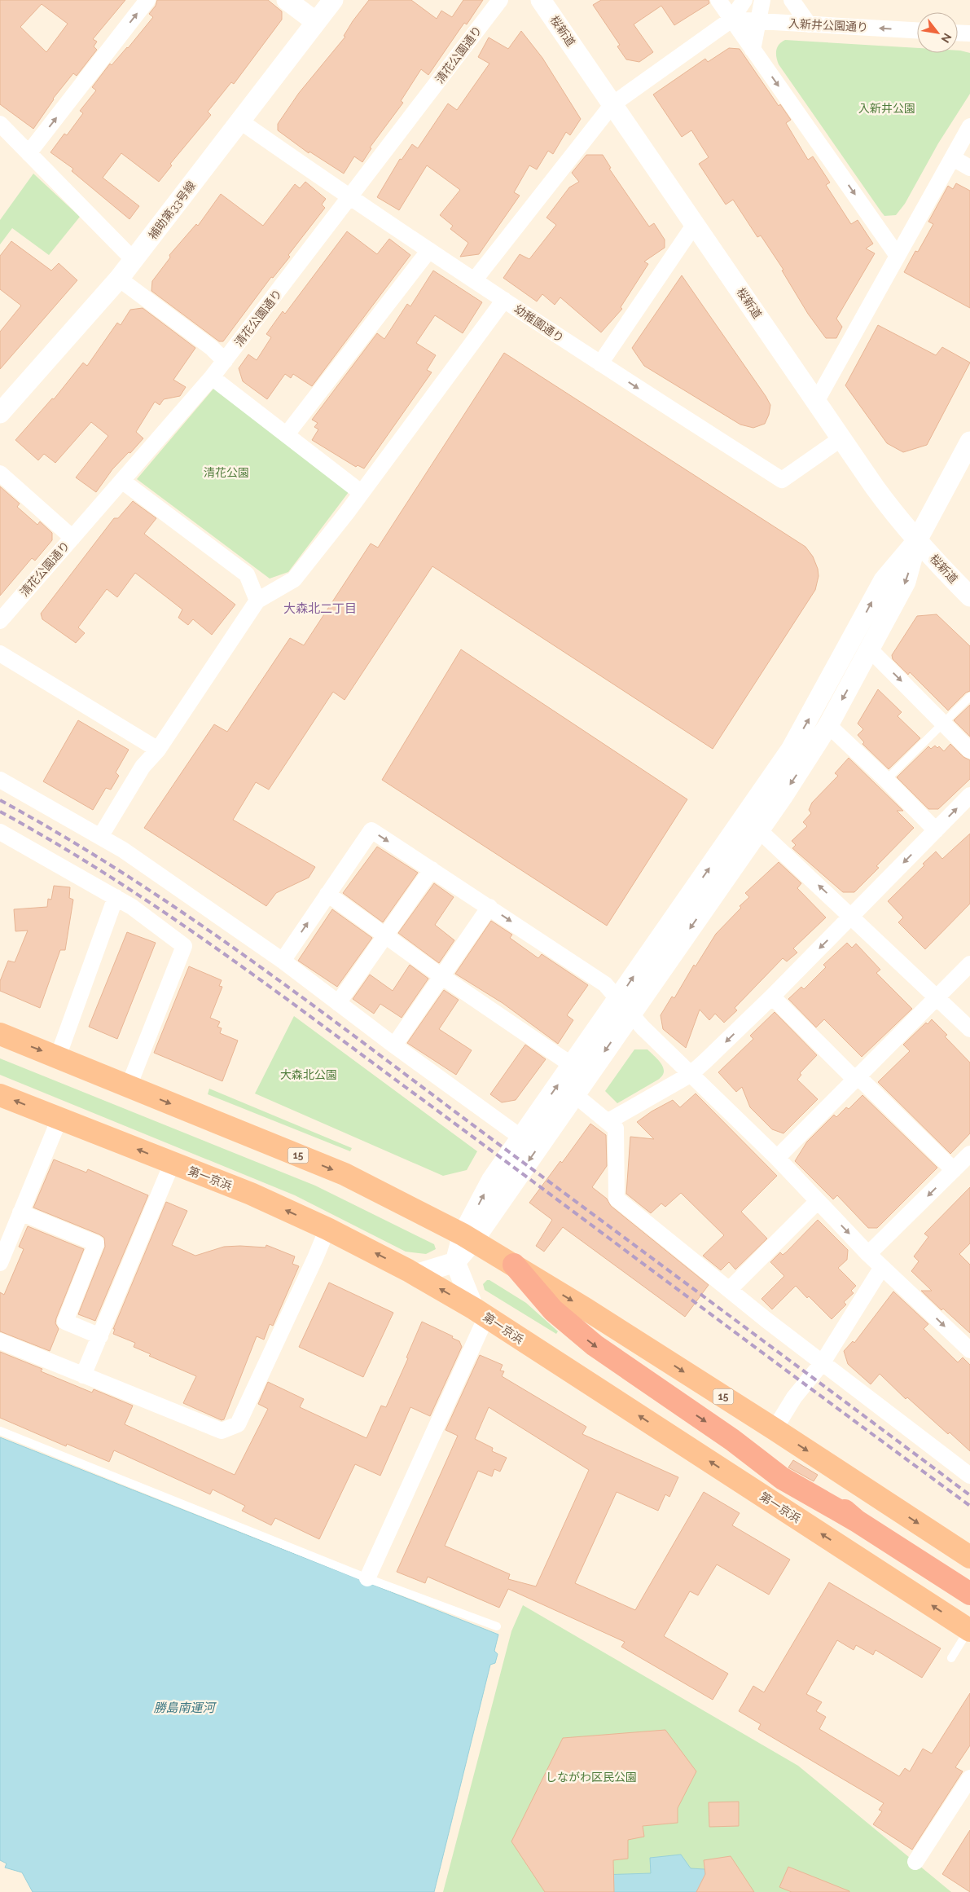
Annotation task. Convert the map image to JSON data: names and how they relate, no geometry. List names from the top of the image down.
{
  "streets": {
    "highway": ["15", "第一京浜"],
    "street": [
      "入新井公園通り",
      "桜新道",
      "清花公園通り",
      "補助第33号線",
      "幼稚園通り"
    ]
  },
  "crossings": [
    ["桜新道", "幼稚園通り"],
    ["清花公園通り", "幼稚園通り"],
    ["補助第33号線", "幼稚園通り"]
  ],
  "one_way": ["入新井公園通り"],
  "districts": ["大森北二丁目"],
  "water": ["勝島南運河"],
  "parks": [
    "入新井公園",
    "清花公園",
    "大森北公園",
    "しながわ区民公園"
  ],
  "north": "bottom right"
}
